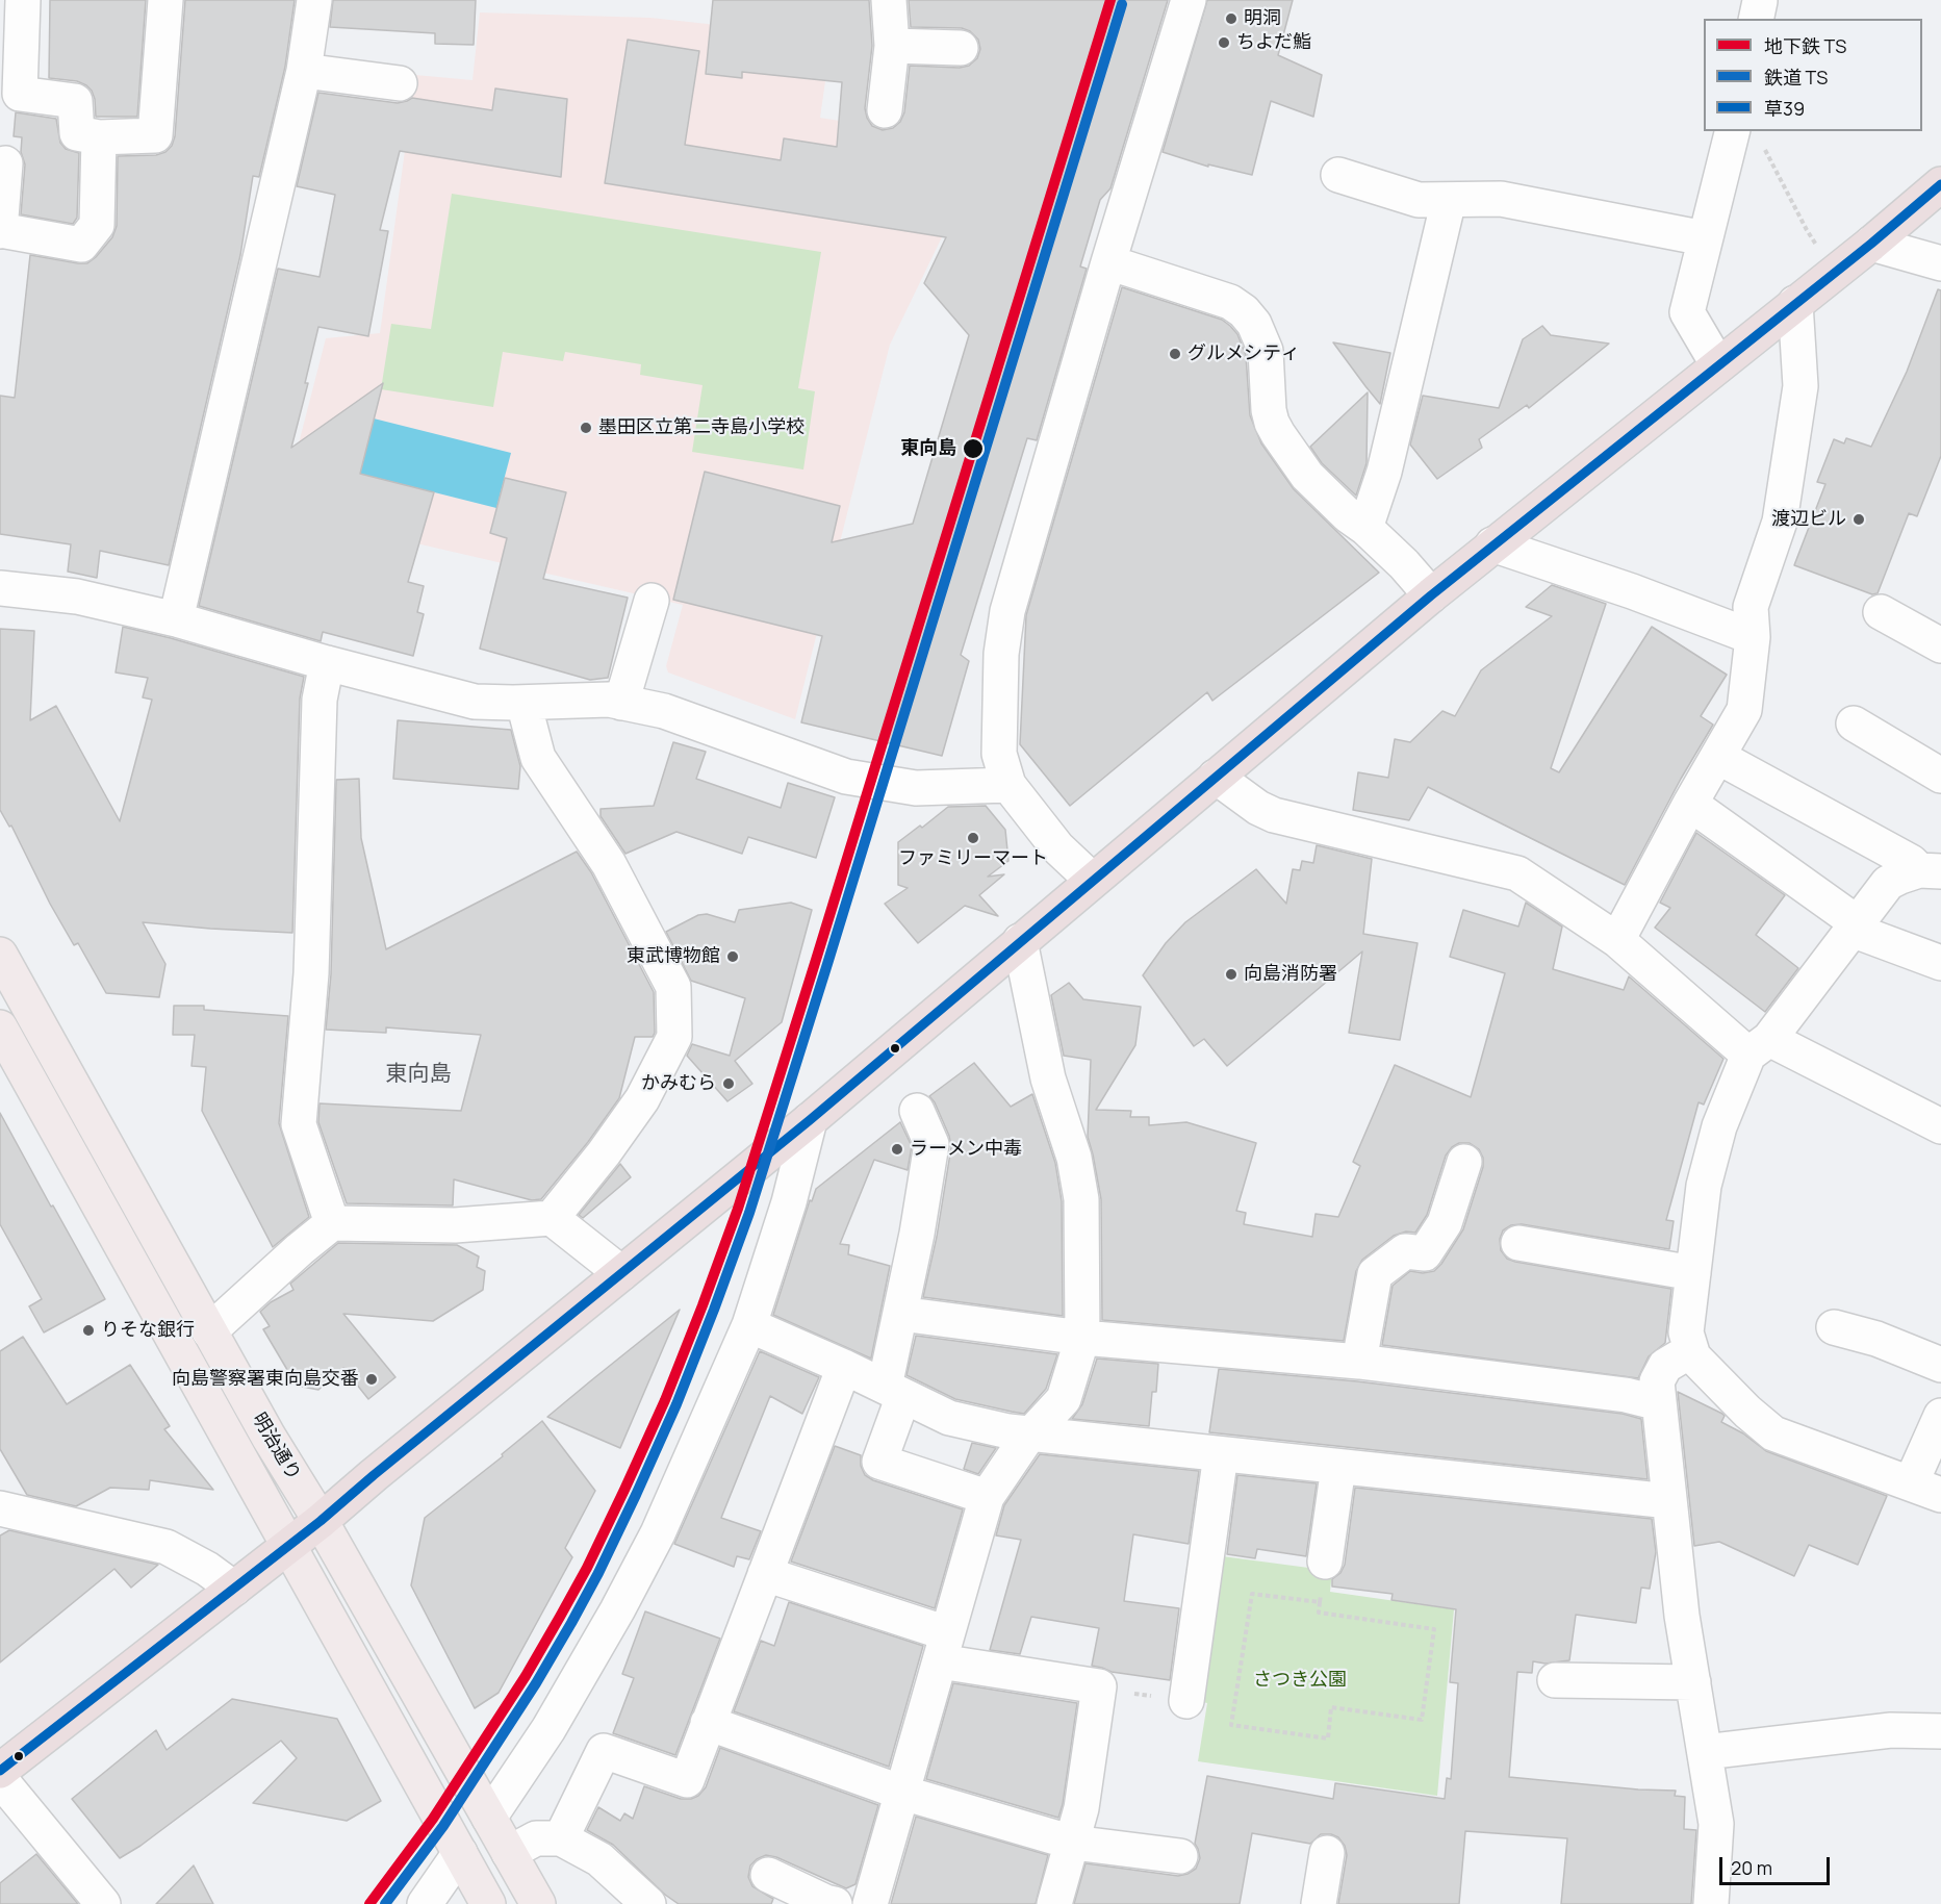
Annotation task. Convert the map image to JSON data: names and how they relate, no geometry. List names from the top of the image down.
{
  "streets": {
    "main road": ["明治通り"]
  },
  "districts": ["東向島"],
  "parks": ["さつき公園"],
  "places": [
    "明洞",
    "ちよだ鮨",
    "グルメシティ",
    "墨田区立第二寺島小学校",
    "東向島",
    "渡辺ビル",
    "ファミリーマート",
    "東武博物館",
    "向島消防署",
    "かみむら",
    "ラーメン中毒",
    "りそな銀行",
    "向島警察署東向島交番"
  ],
  "lines": ["metro line TS", "rail line TS", "transit line 草39"],
  "legend": ["地下鉄 TS", "鉄道 TS", "草39"],
  "scale_bar": "20 m"
}
